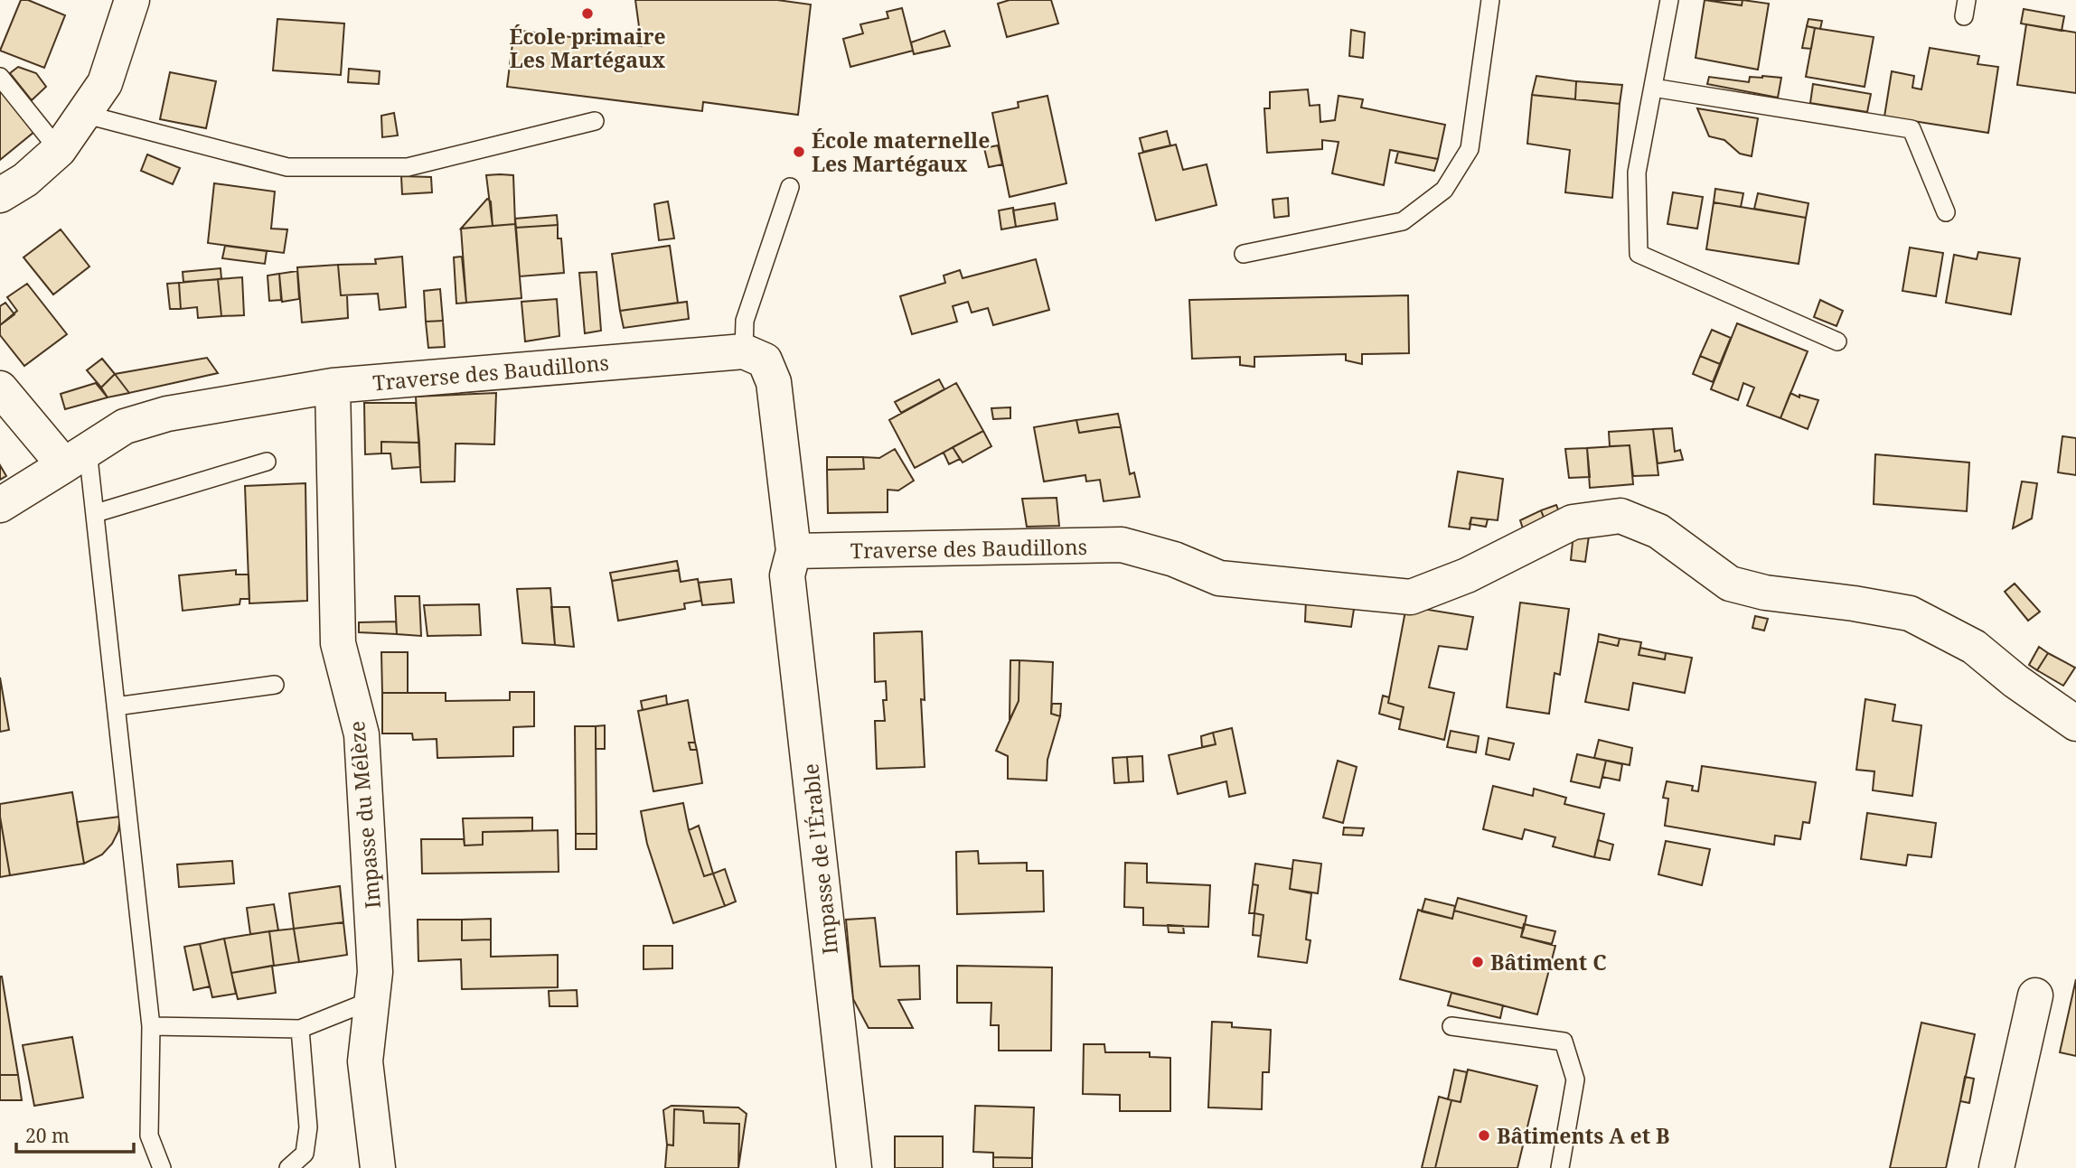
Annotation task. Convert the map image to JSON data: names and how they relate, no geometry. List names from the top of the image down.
{
  "streets": {
    "street": ["Traverse des Baudillons", "Impasse du Mélèze", "Impasse de l'Érable"]
  },
  "crossings": [
    ["Traverse des Baudillons", "Impasse du Mélèze"],
    ["Traverse des Baudillons", "Impasse de l'Érable"]
  ],
  "places": [
    "École primaire Les Martégaux",
    "École maternelle Les Martégaux",
    "Bâtiment C",
    "Bâtiments A et B"
  ],
  "scale_bar": "20 m"
}
